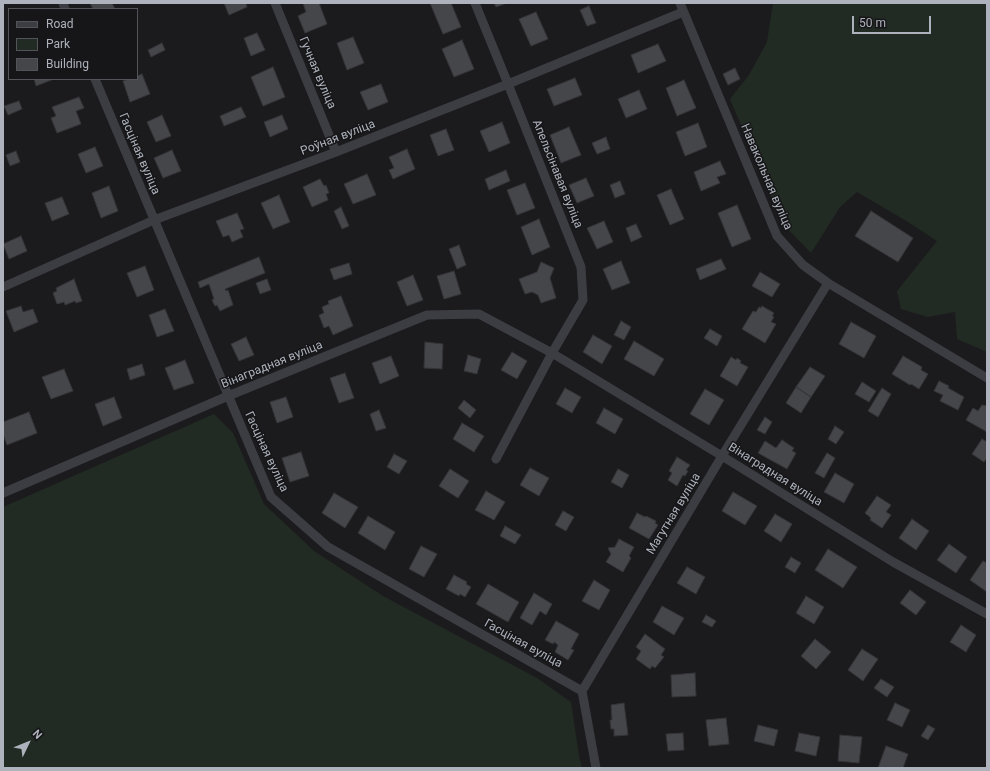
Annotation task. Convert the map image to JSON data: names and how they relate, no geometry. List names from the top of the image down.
{
  "streets": {
    "street": [
      "Гучная вуліца",
      "Роўная вуліца",
      "Гасціная вуліца",
      "Апельсінавая вуліца",
      "Навакольная вуліца",
      "Вінаградная вуліца",
      "Магутная вуліца"
    ]
  },
  "crossings": [
    ["Гучная вуліца", "Роўная вуліца"],
    ["Роўная вуліца", "Гасціная вуліца"],
    ["Роўная вуліца", "Апельсінавая вуліца"],
    ["Роўная вуліца", "Навакольная вуліца"],
    ["Гасціная вуліца", "Вінаградная вуліца"],
    ["Гасціная вуліца", "Магутная вуліца"],
    ["Апельсінавая вуліца", "Вінаградная вуліца"],
    ["Навакольная вуліца", "Магутная вуліца"],
    ["Вінаградная вуліца", "Магутная вуліца"]
  ],
  "legend": ["Road", "Park", "Building"],
  "scale_bar": "50 m",
  "north": "top right"
}
